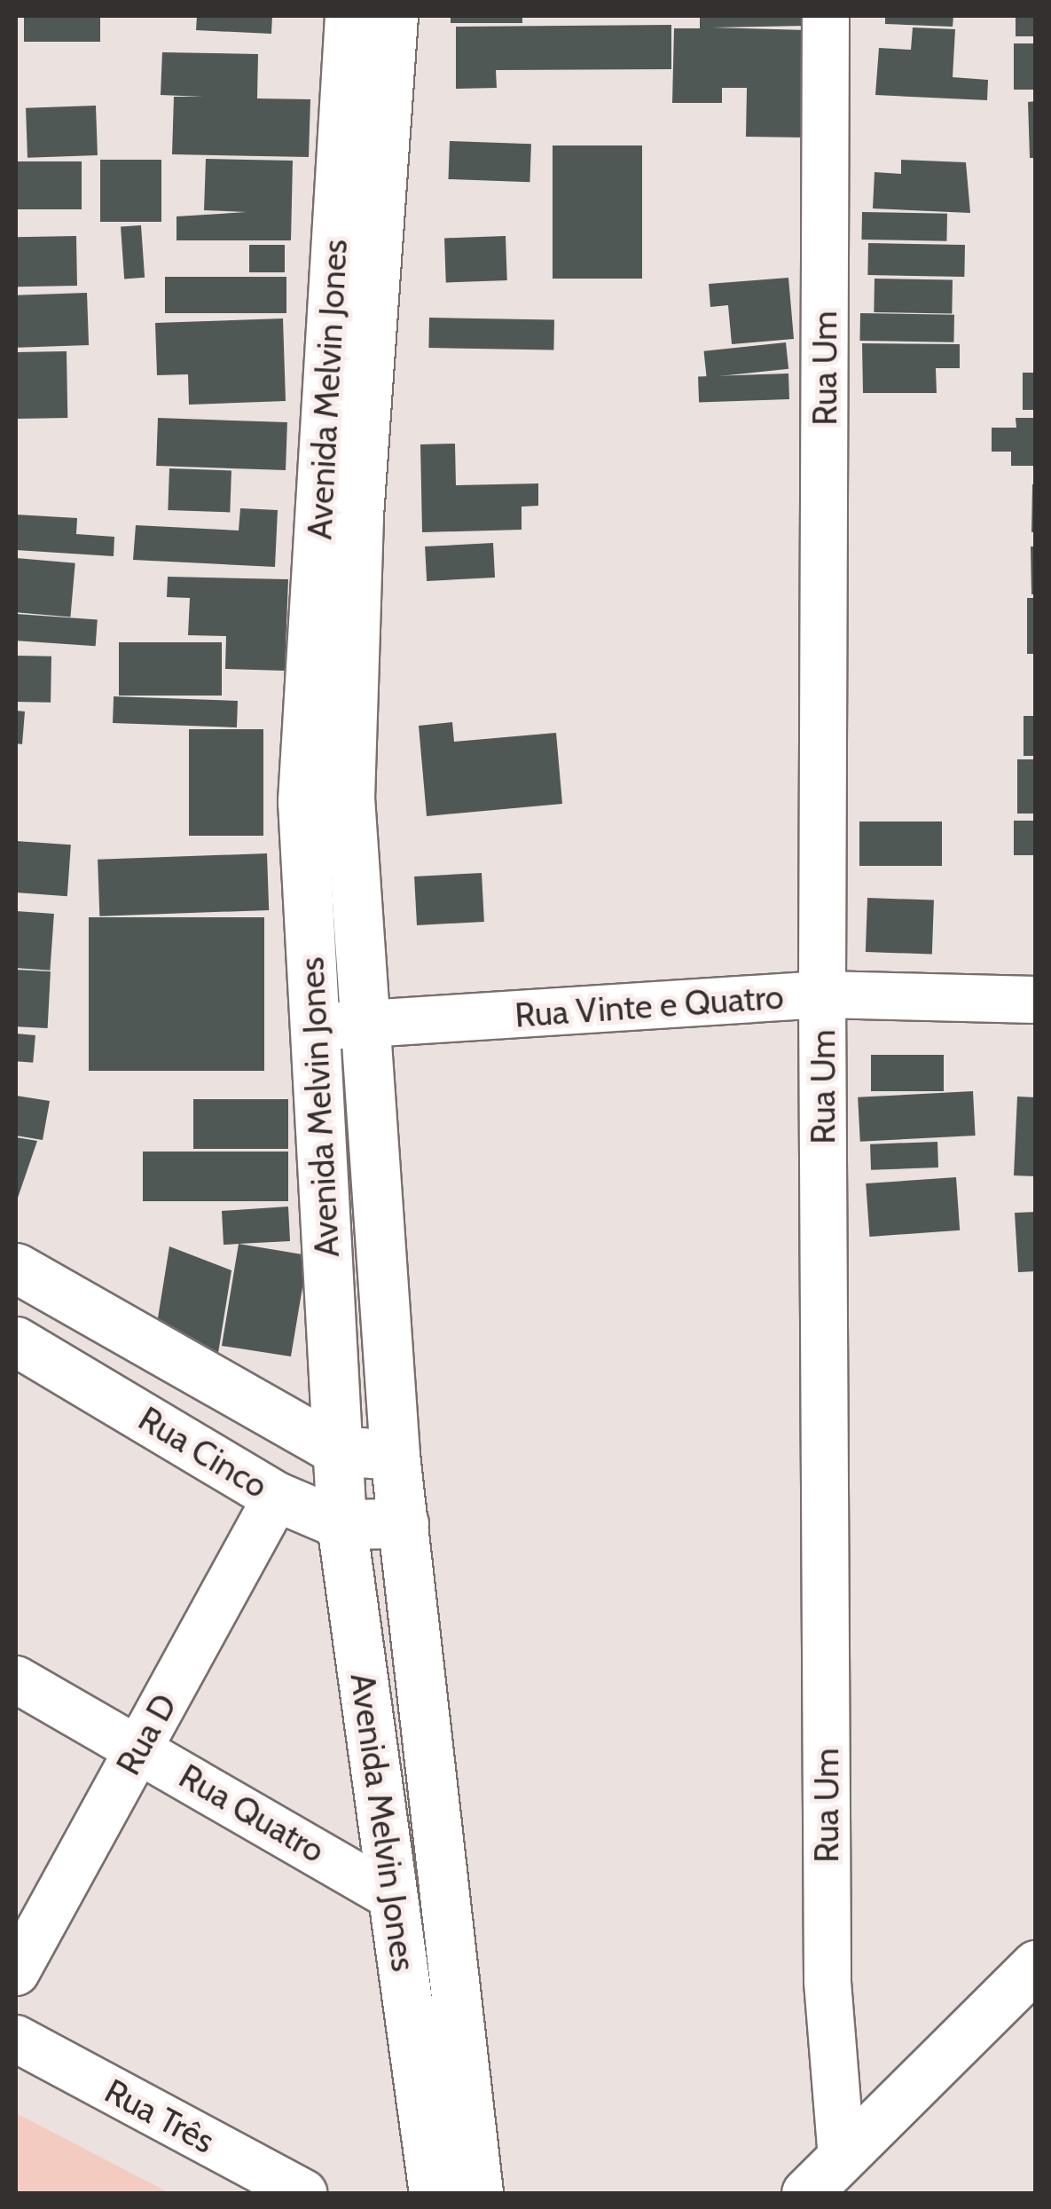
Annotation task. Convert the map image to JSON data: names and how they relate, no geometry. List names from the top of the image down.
{
  "streets": {
    "main road": ["Avenida Melvin Jones", "Rua Cinco"],
    "street": [
      "Rua Um",
      "Rua Vinte e Quatro",
      "Rua D",
      "Rua Quatro",
      "Rua Três"
    ]
  },
  "crossings": [
    ["Rua Um", "Rua Vinte e Quatro"],
    ["Avenida Melvin Jones", "Rua Vinte e Quatro"],
    ["Avenida Melvin Jones", "Rua Cinco"],
    ["Avenida Melvin Jones", "Rua Quatro"],
    ["Rua Cinco", "Rua D"],
    ["Rua D", "Rua Quatro"]
  ]
}
